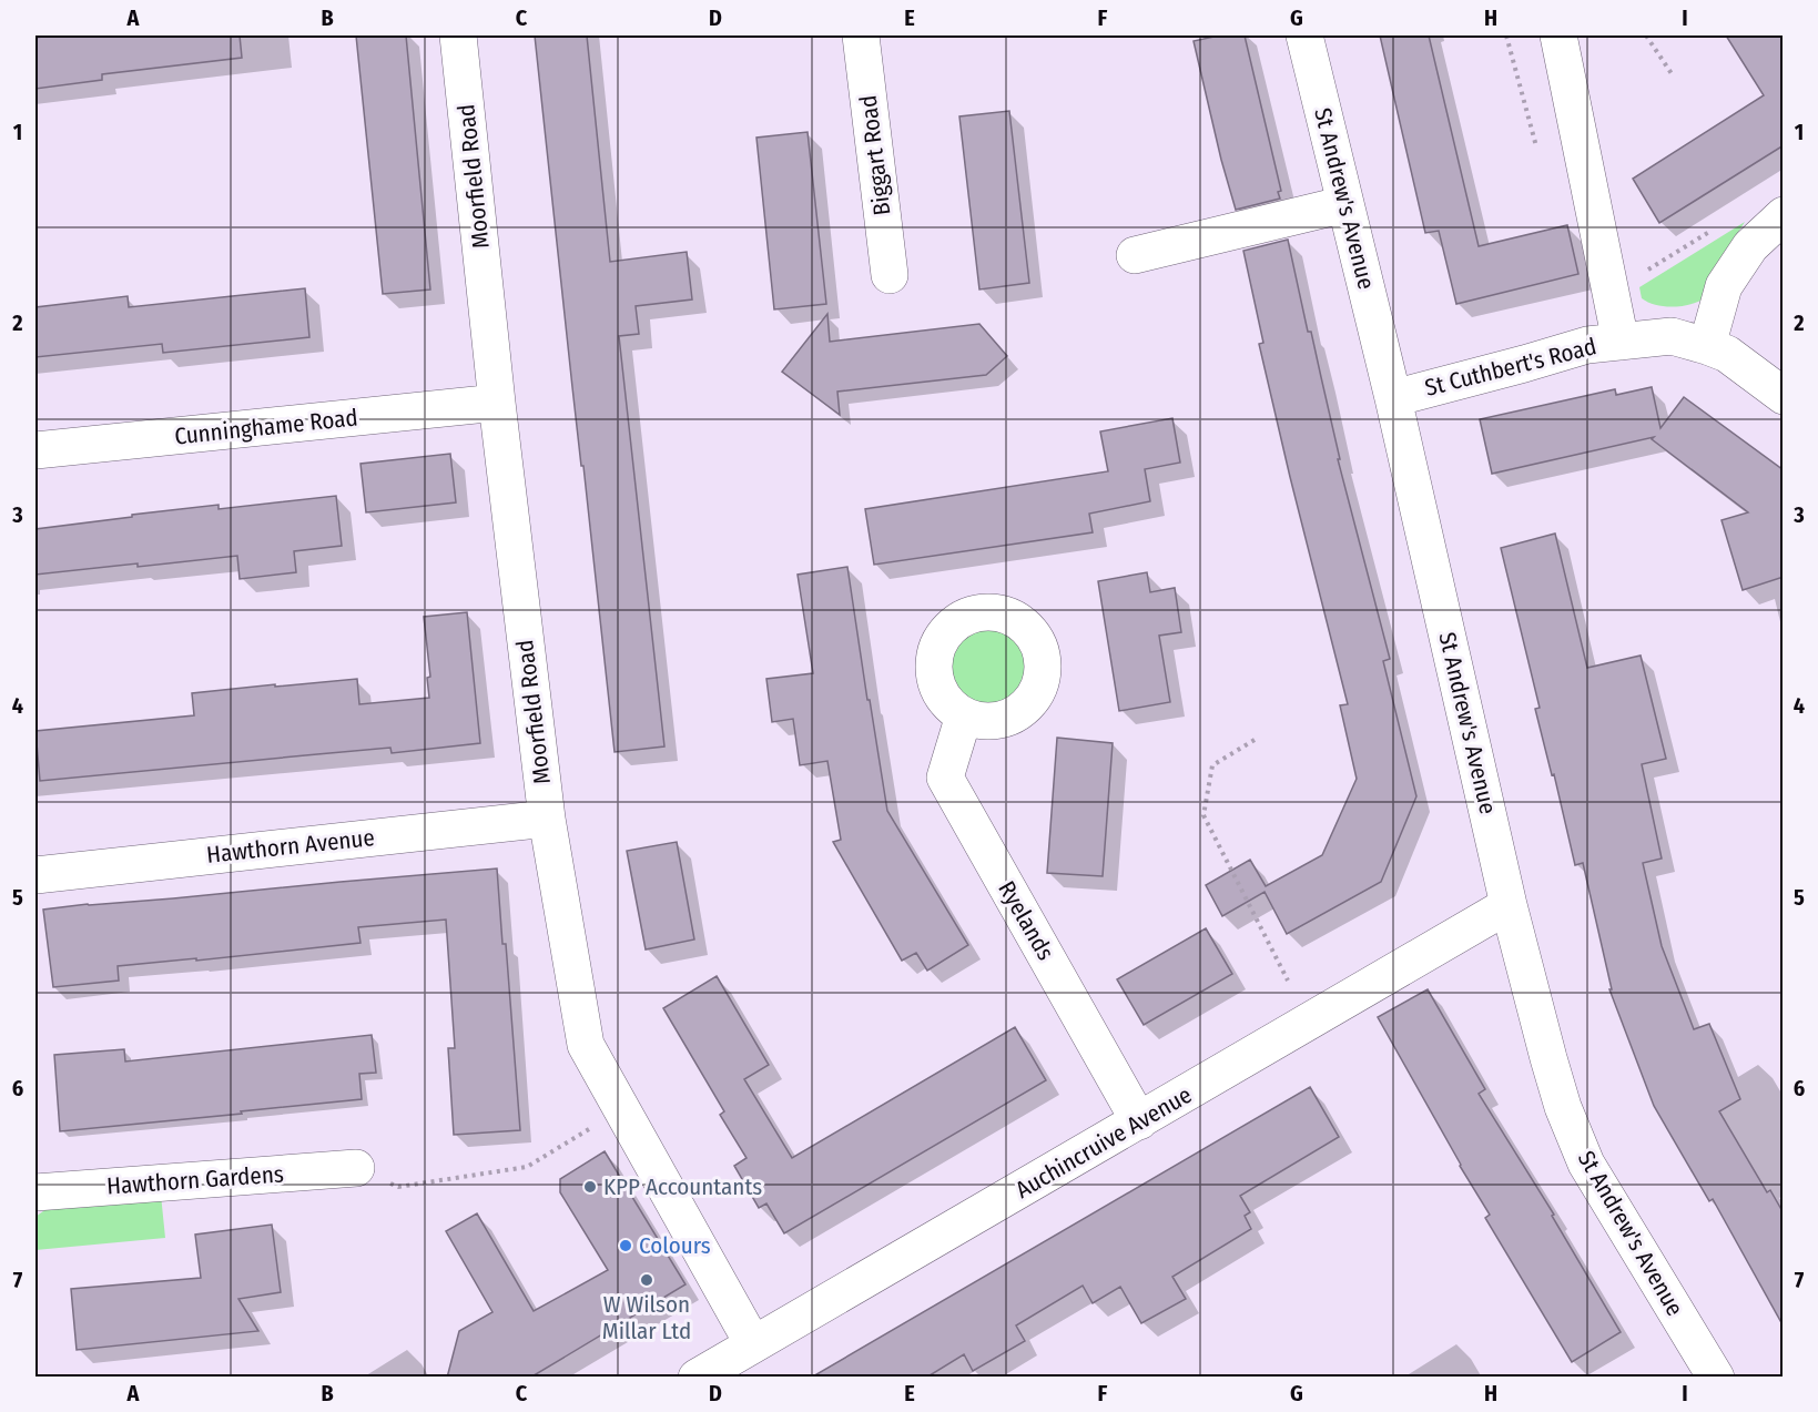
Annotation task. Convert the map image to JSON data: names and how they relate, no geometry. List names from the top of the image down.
{
  "streets": {
    "street": [
      "Biggart Road",
      "Moorfield Road",
      "St Andrew's Avenue",
      "St Cuthbert's Road",
      "Cunninghame Road",
      "Hawthorn Avenue",
      "Ryelands",
      "Auchincruive Avenue",
      "Hawthorn Gardens"
    ]
  },
  "crossings": [
    ["Moorfield Road", "Cunninghame Road"],
    ["Moorfield Road", "Hawthorn Avenue"],
    ["Moorfield Road", "Auchincruive Avenue"],
    ["St Andrew's Avenue", "St Cuthbert's Road"],
    ["St Andrew's Avenue", "Auchincruive Avenue"],
    ["Ryelands", "Auchincruive Avenue"]
  ],
  "places": ["KPP Accountants", "Colours", "W Wilson Millar Ltd"],
  "grid": {
    "columns": [
      "A",
      "B",
      "C",
      "D",
      "E",
      "F",
      "G",
      "H",
      "I"
    ],
    "rows": [
      "1",
      "2",
      "3",
      "4",
      "5",
      "6",
      "7"
    ]
  }
}
